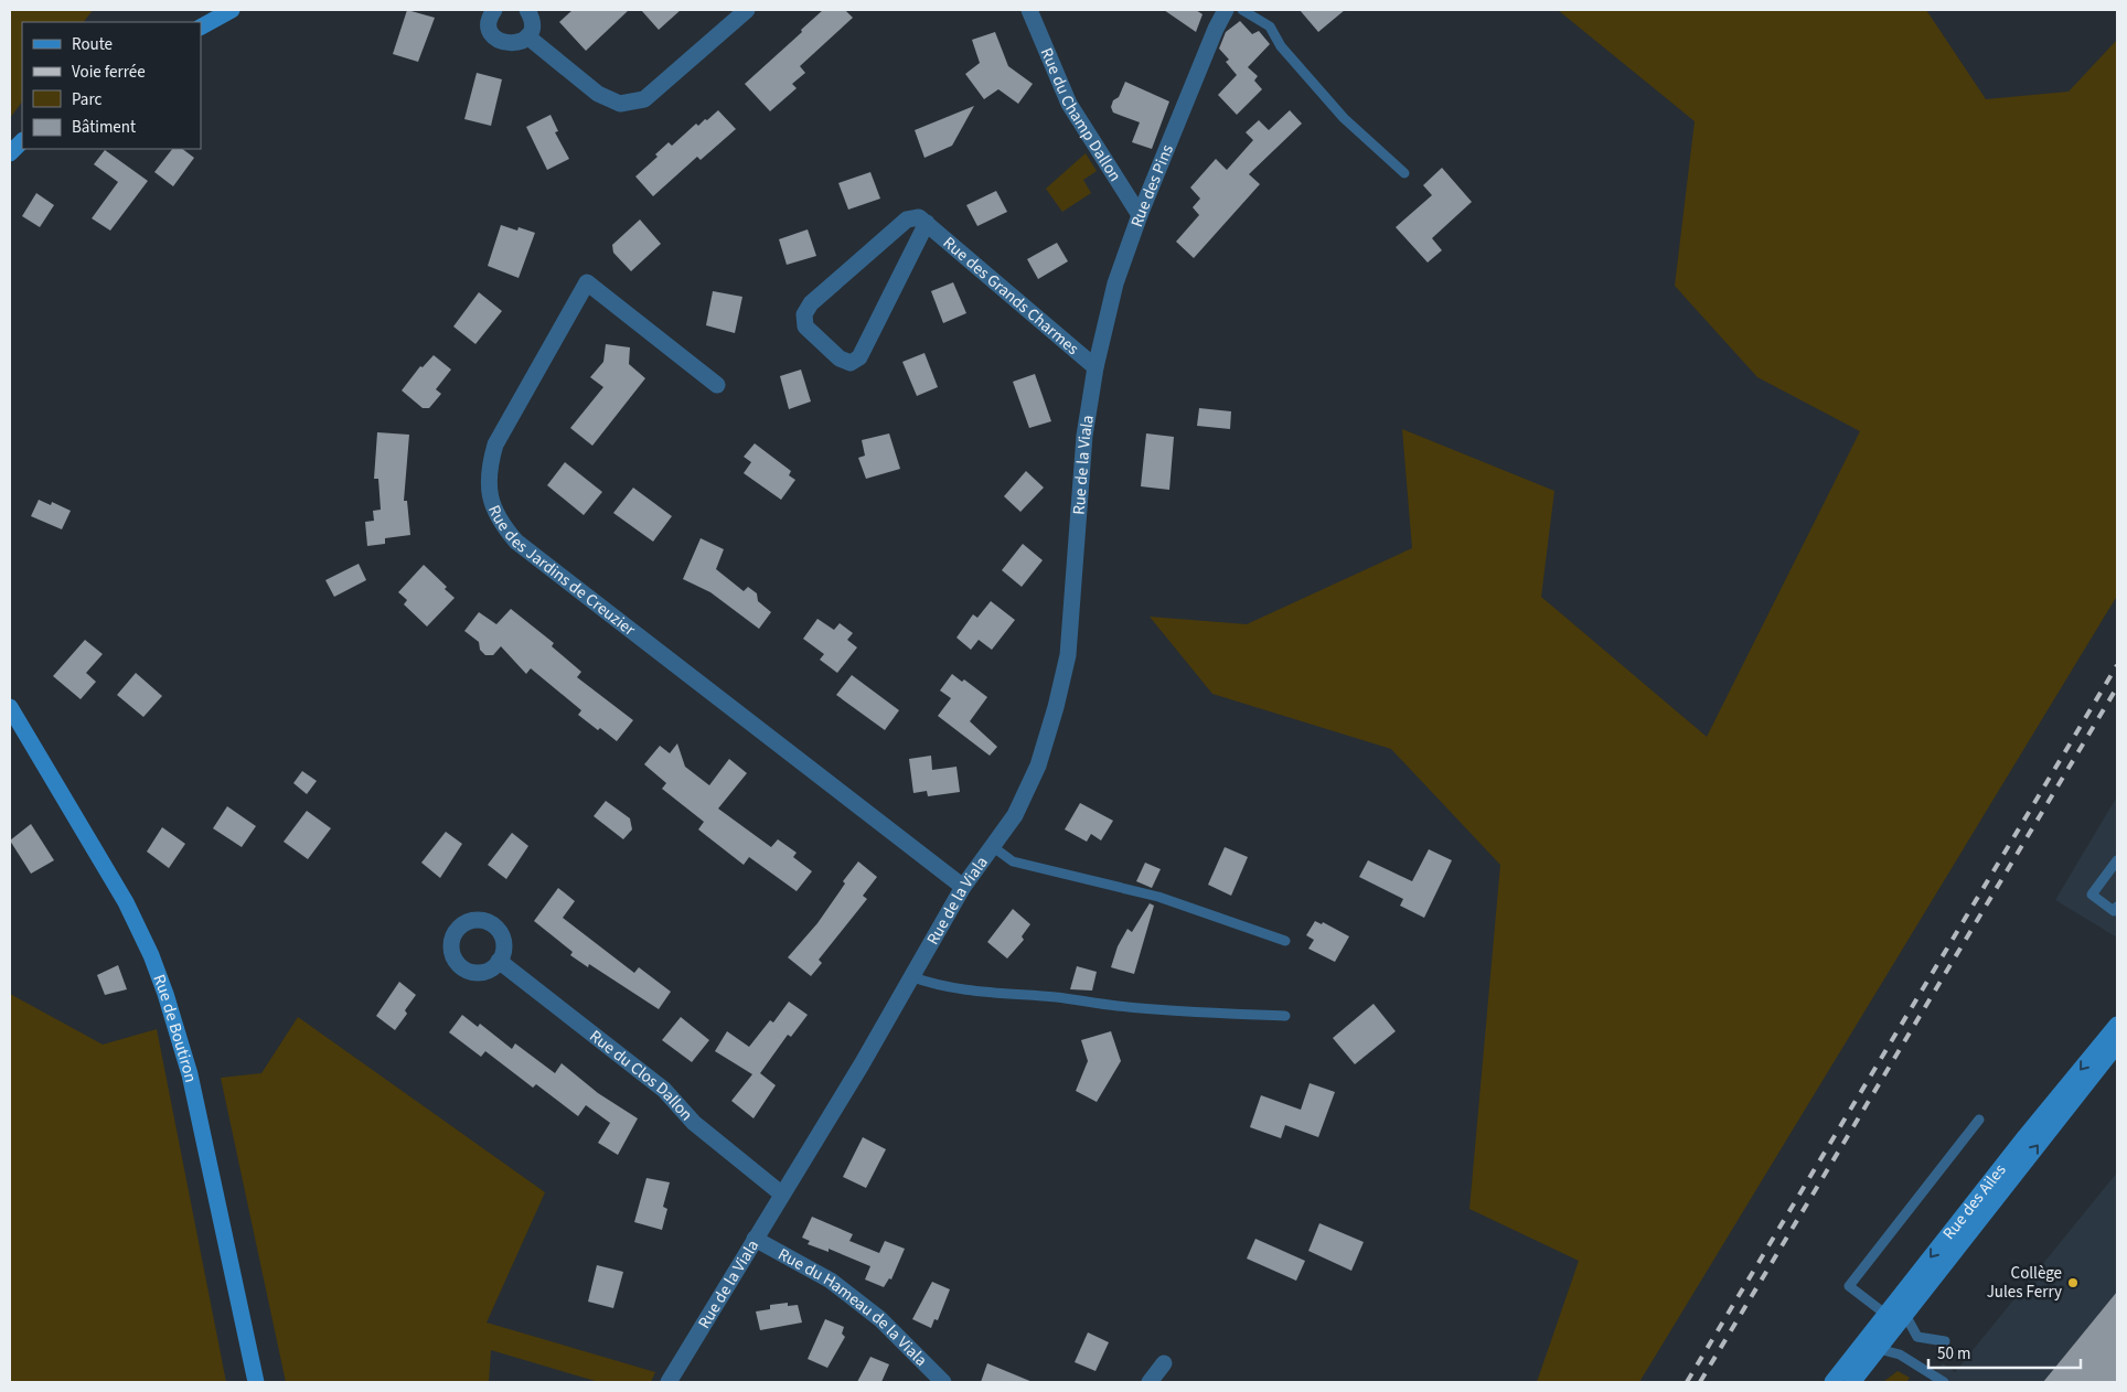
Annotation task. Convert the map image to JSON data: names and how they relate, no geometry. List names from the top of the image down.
{
  "streets": {
    "main road": ["Rue de Boutiron", "Rue des Ailes"],
    "street": [
      "Rue du Champ Dallon",
      "Rue des Pins",
      "Rue des Grands Charmes",
      "Rue de la Viala",
      "Rue des Jardins de Creuzier",
      "Rue du Clos Dallon",
      "Rue du Hameau de la Viala"
    ]
  },
  "crossings": [
    ["Rue du Champ Dallon", "Rue des Pins"],
    ["Rue des Pins", "Rue des Grands Charmes"],
    ["Rue des Pins", "Rue de la Viala"],
    ["Rue des Grands Charmes", "Rue de la Viala"],
    ["Rue de la Viala", "Rue des Jardins de Creuzier"],
    ["Rue de la Viala", "Rue du Clos Dallon"],
    ["Rue de la Viala", "Rue du Hameau de la Viala"]
  ],
  "places": ["Collège Jules Ferry"],
  "legend": [
    "Route",
    "Voie ferrée",
    "Parc",
    "Bâtiment"
  ],
  "scale_bar": "50 m"
}
